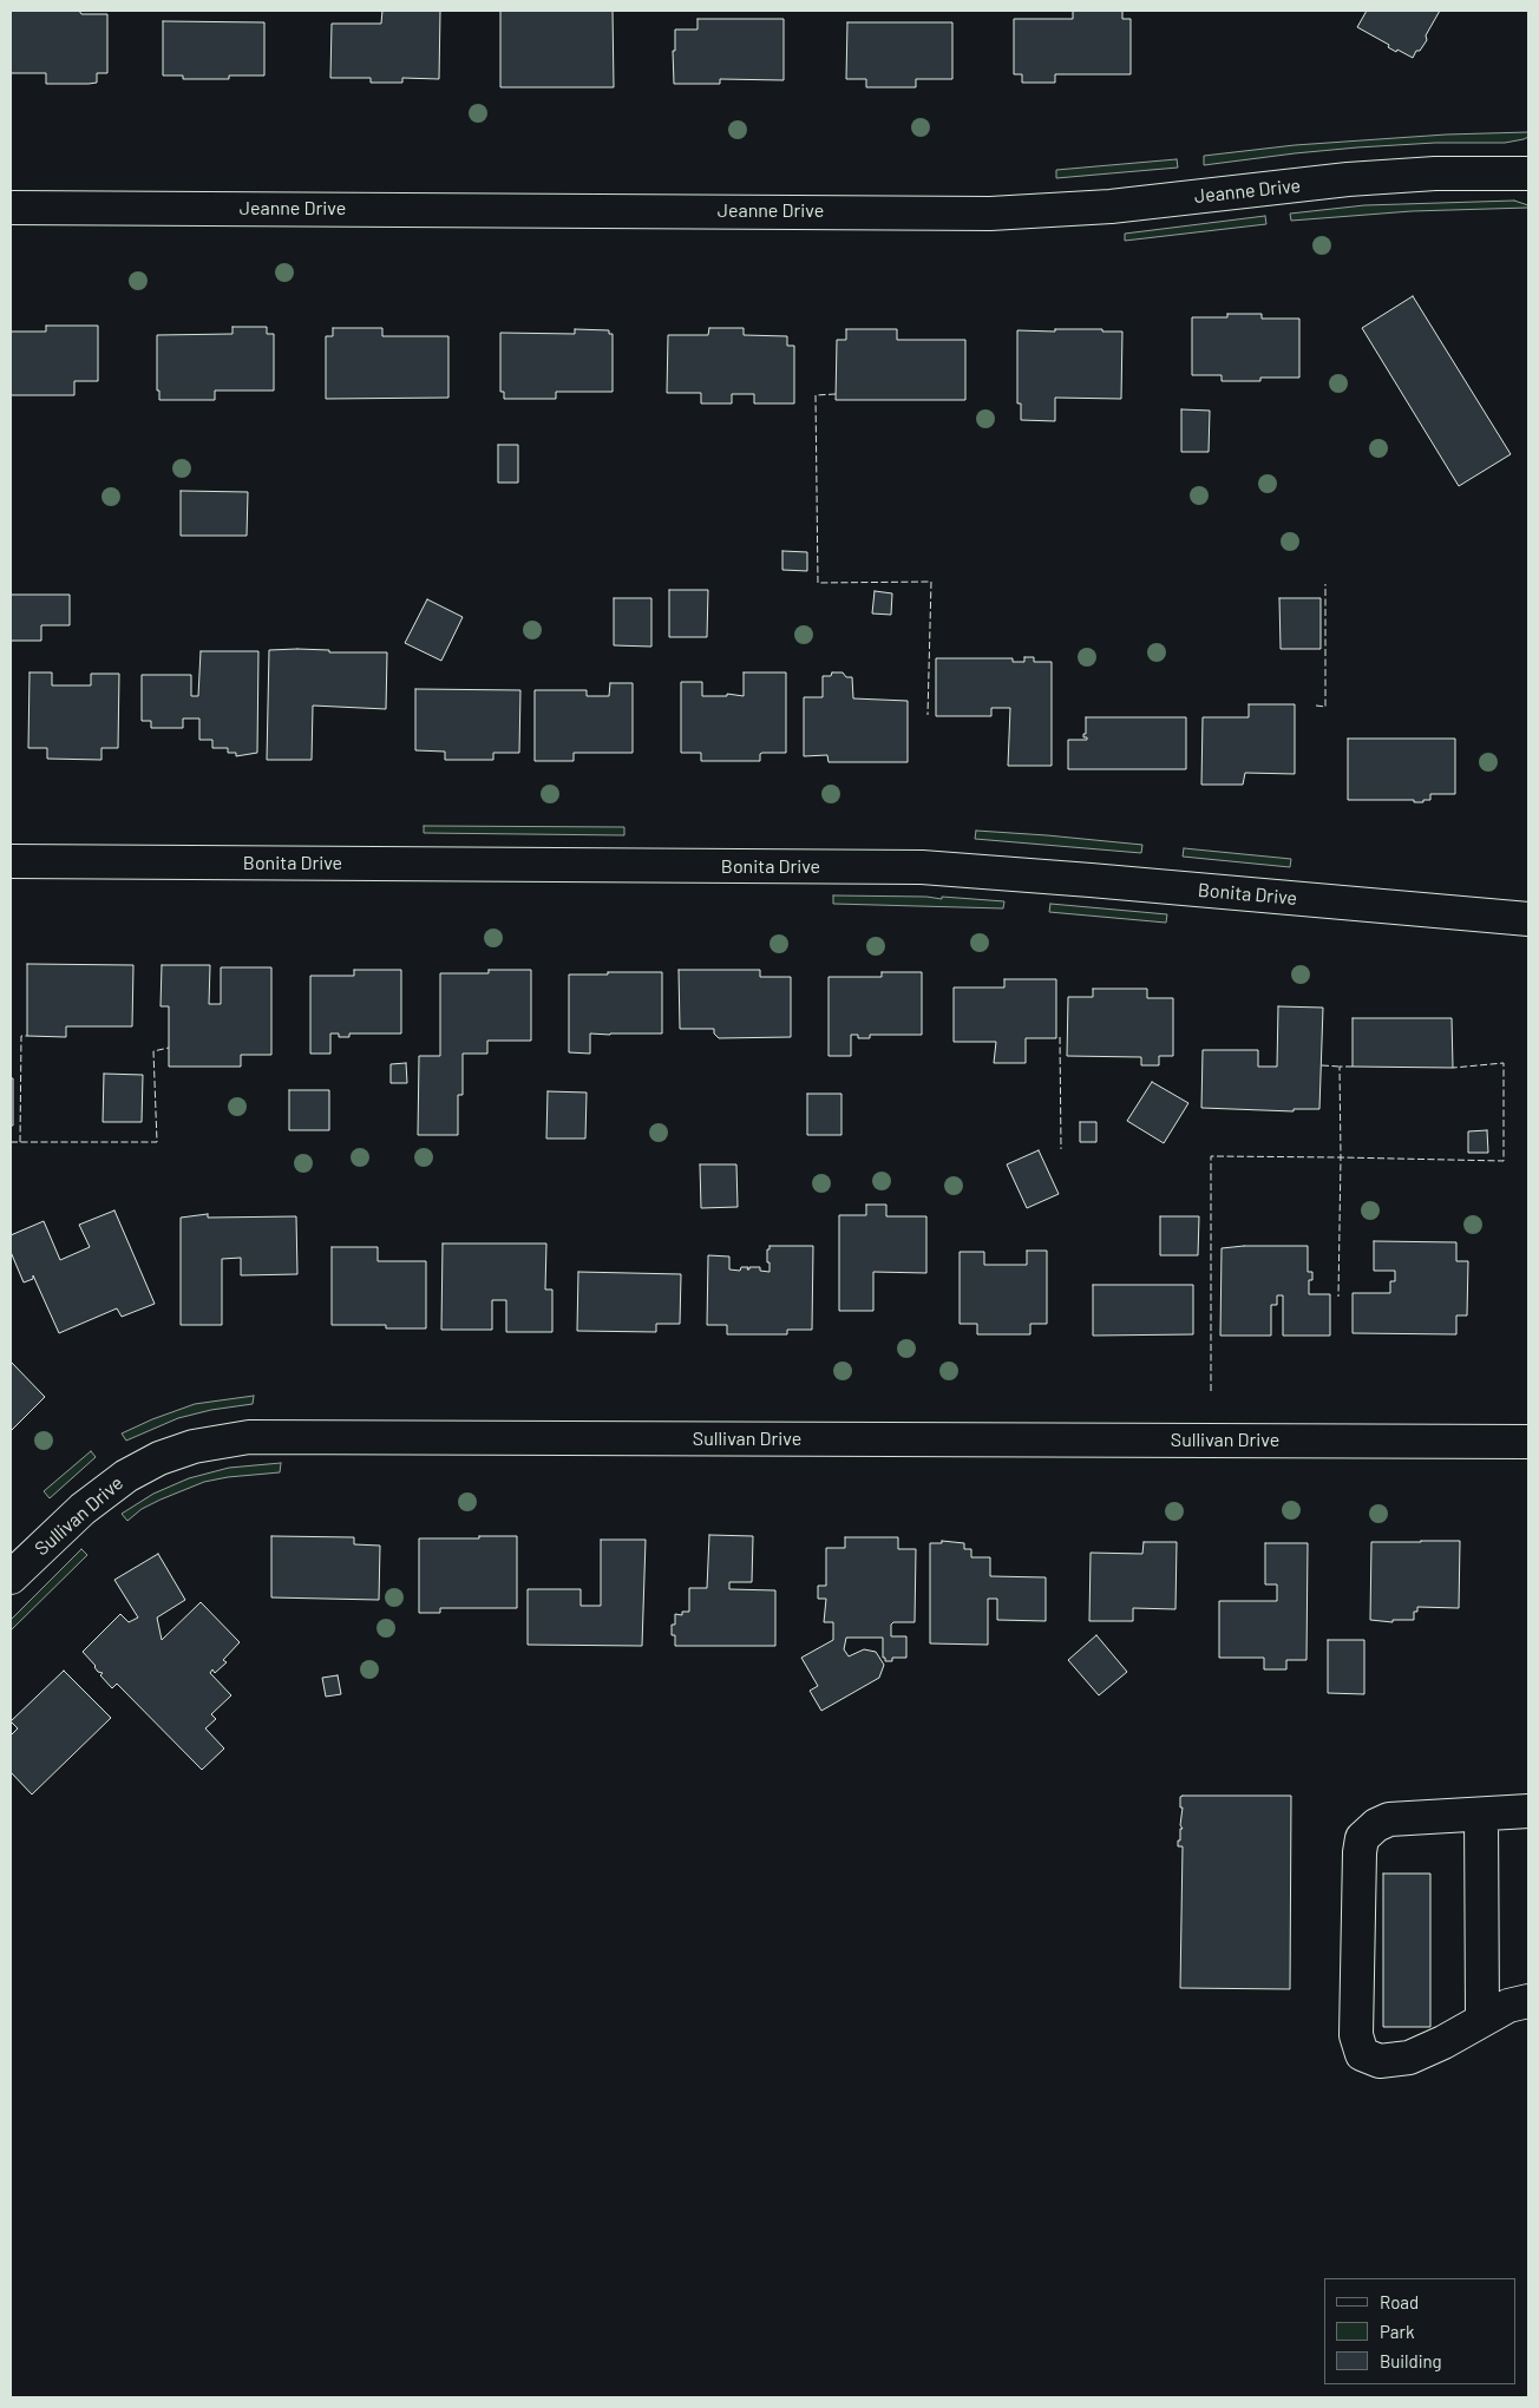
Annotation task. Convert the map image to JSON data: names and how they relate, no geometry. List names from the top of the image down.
{
  "streets": {
    "street": ["Jeanne Drive", "Bonita Drive", "Sullivan Drive"]
  },
  "legend": ["Road", "Park", "Building"]
}
